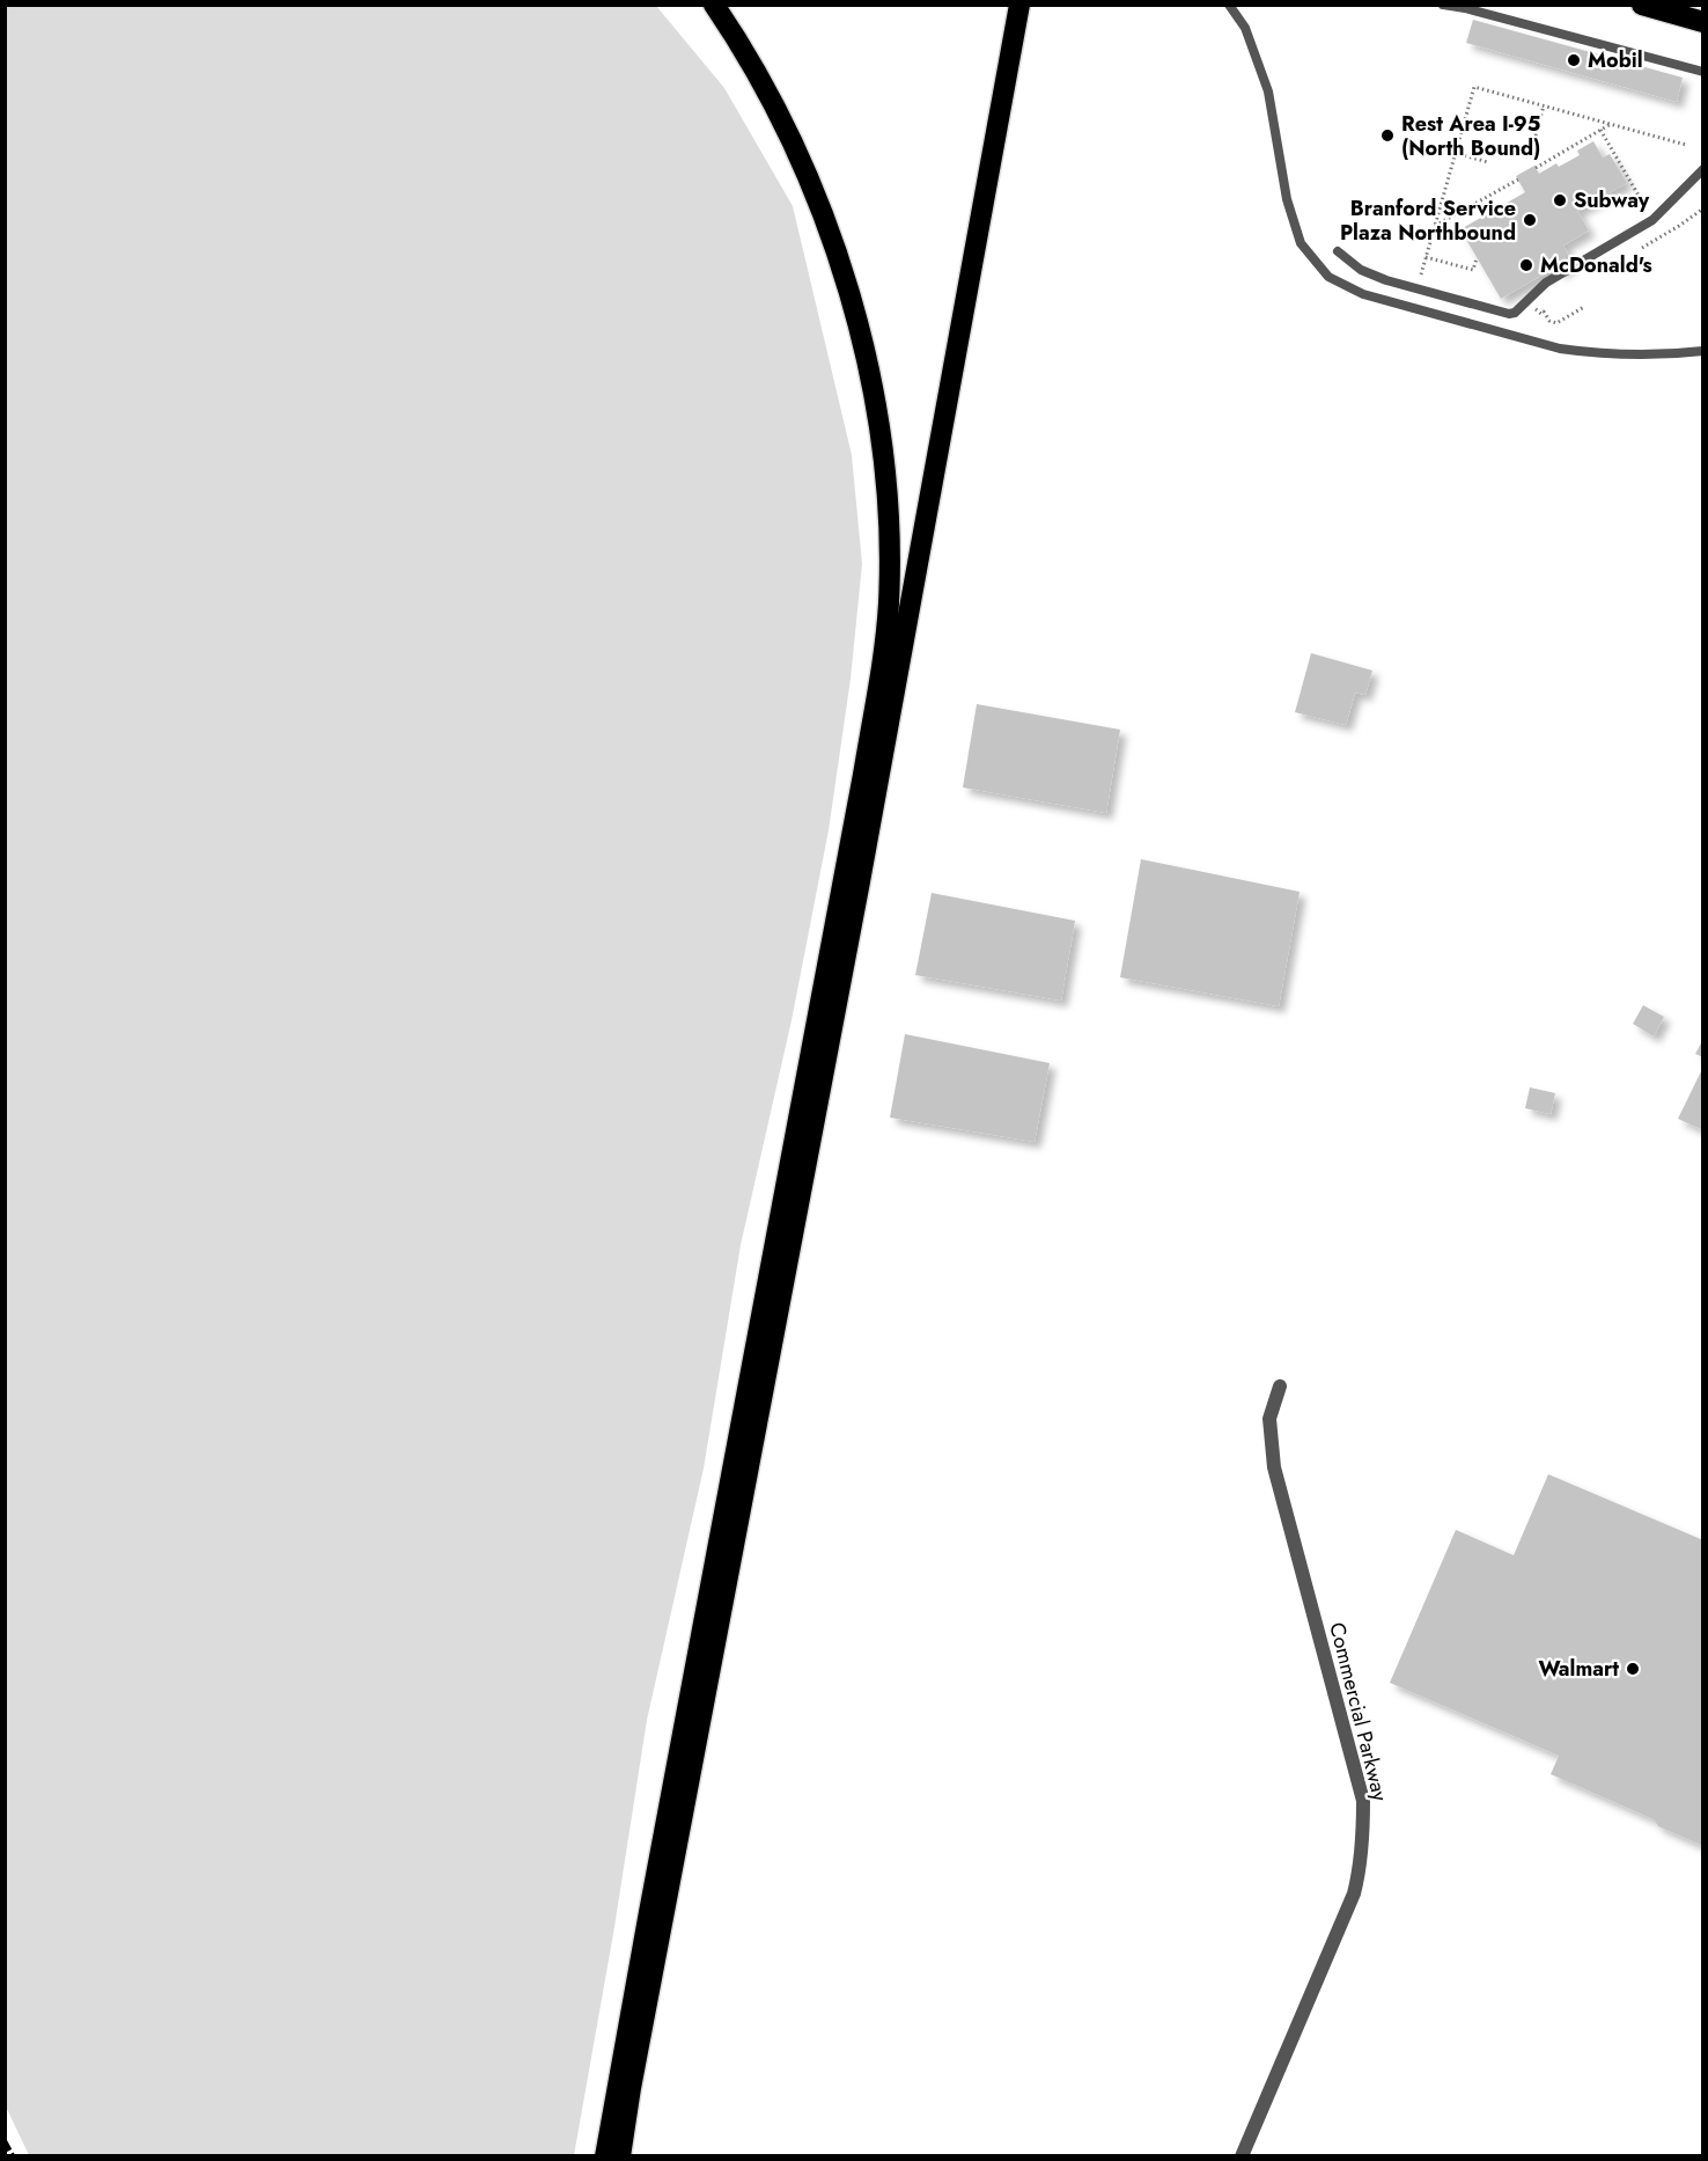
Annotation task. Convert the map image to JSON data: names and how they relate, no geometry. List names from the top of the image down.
{
  "streets": {
    "street": ["Commercial Parkway"]
  },
  "places": [
    "Mobil",
    "Rest Area I-95 (North Bound)",
    "Subway",
    "Branford Service Plaza Northbound",
    "McDonald's",
    "Walmart"
  ]
}
